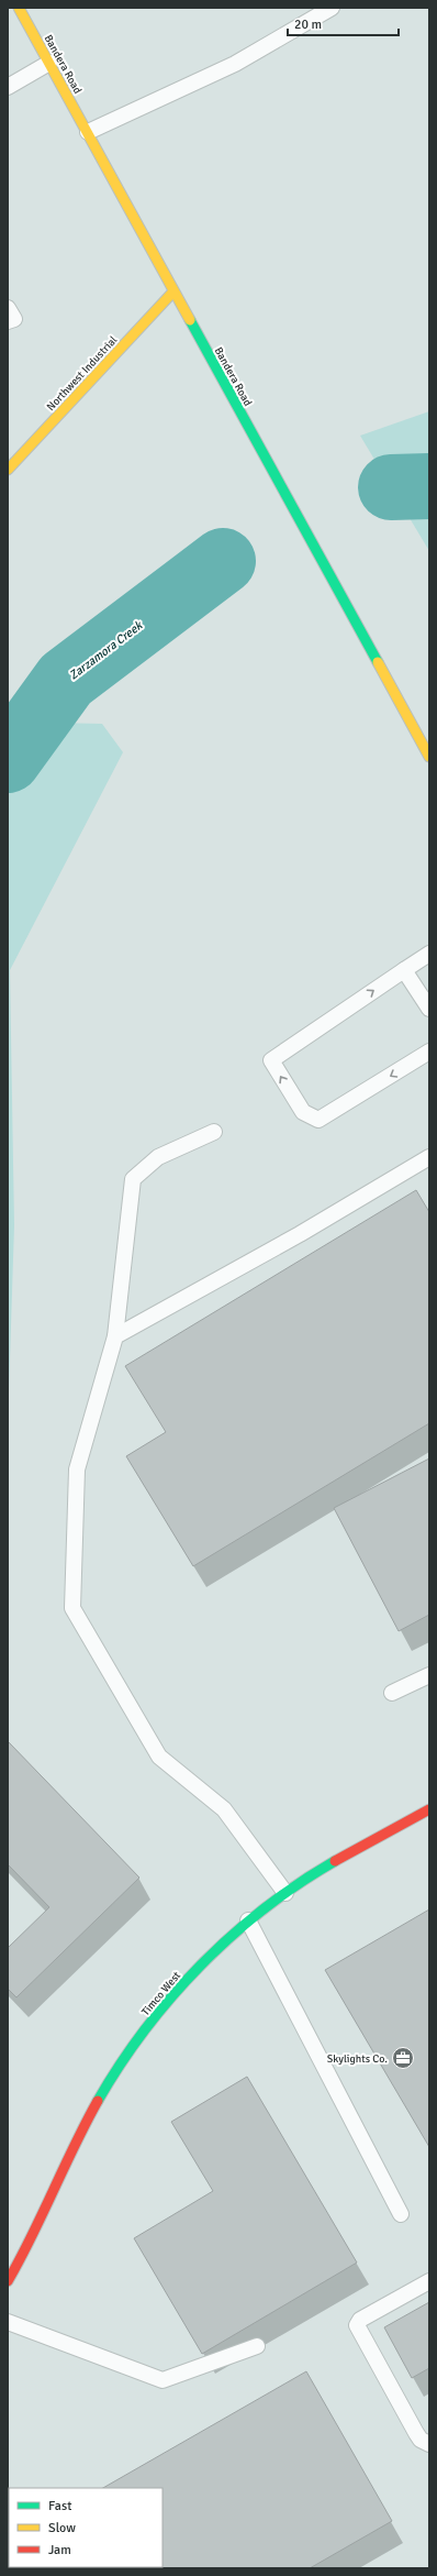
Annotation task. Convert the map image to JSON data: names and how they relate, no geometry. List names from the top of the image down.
{
  "streets": {
    "street": ["Bandera Road", "Northwest Industrial", "Timco West"]
  },
  "crossings": [
    ["Bandera Road", "Northwest Industrial"]
  ],
  "water": ["Zarzamora Creek"],
  "places": {
    "office": ["Skylights Co."]
  },
  "legend": ["Fast", "Slow", "Jam"],
  "scale_bar": "20 m"
}
